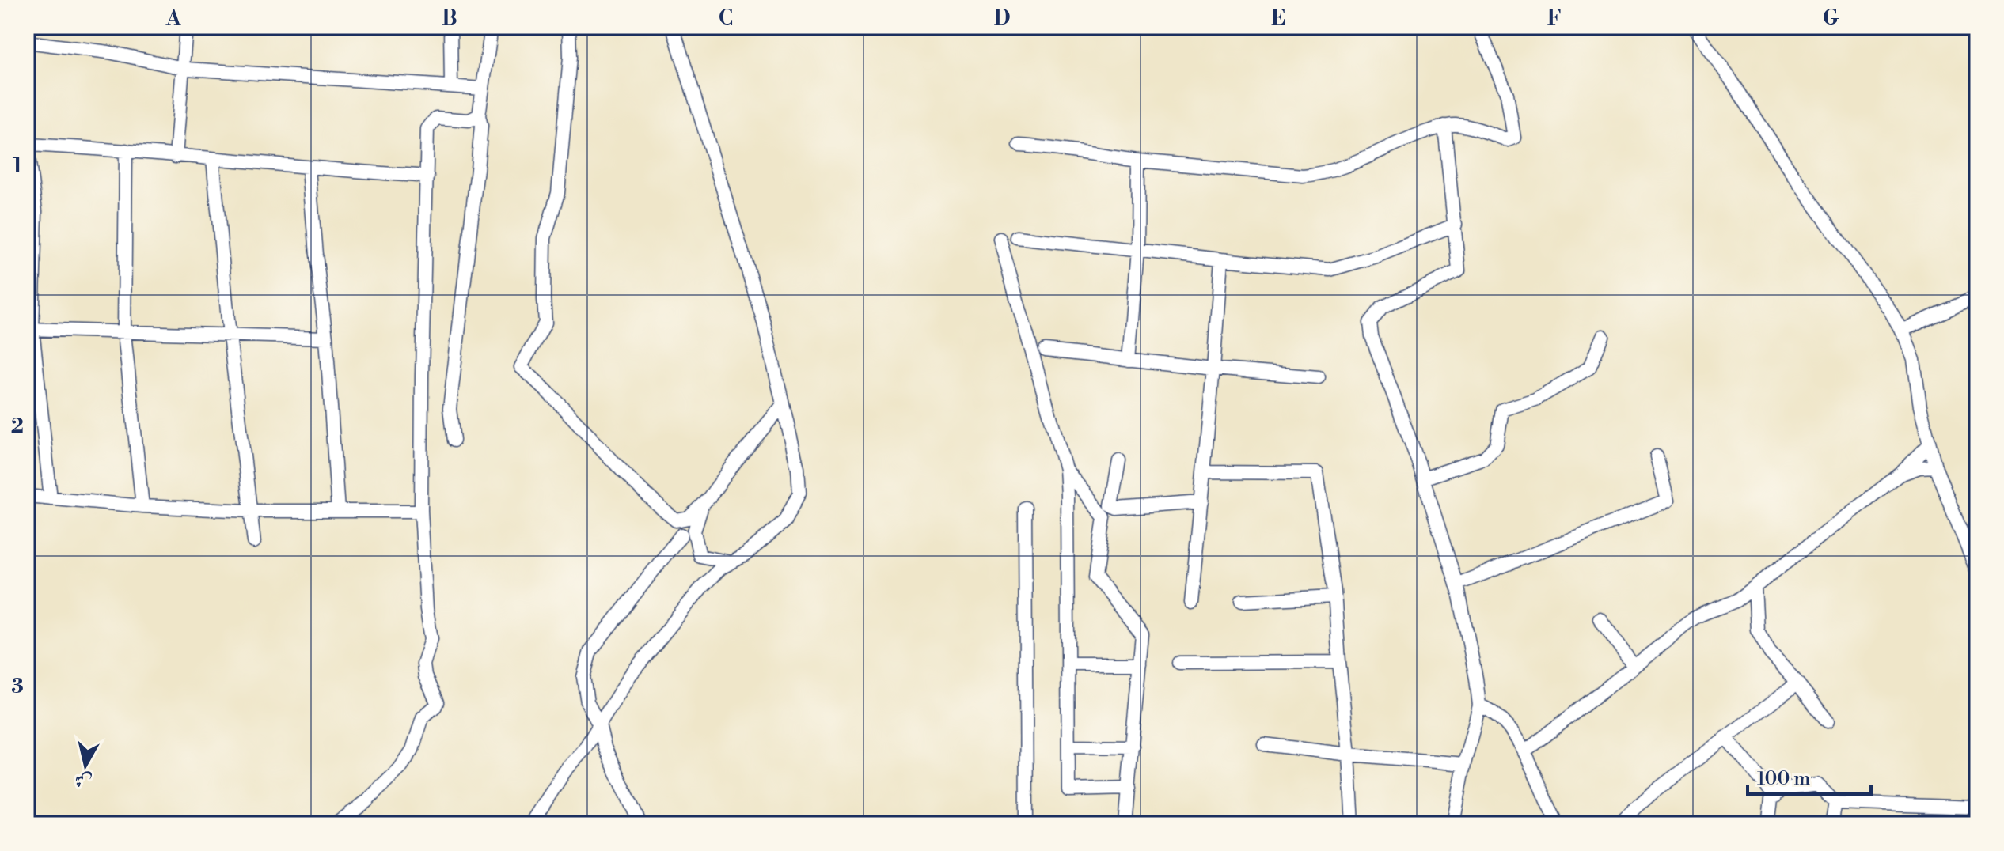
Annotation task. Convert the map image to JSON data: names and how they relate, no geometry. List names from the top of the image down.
{
  "scale_bar": "100 m",
  "north": "bottom",
  "grid": {
    "columns": [
      "A",
      "B",
      "C",
      "D",
      "E",
      "F",
      "G"
    ],
    "rows": ["1", "2", "3"]
  }
}
